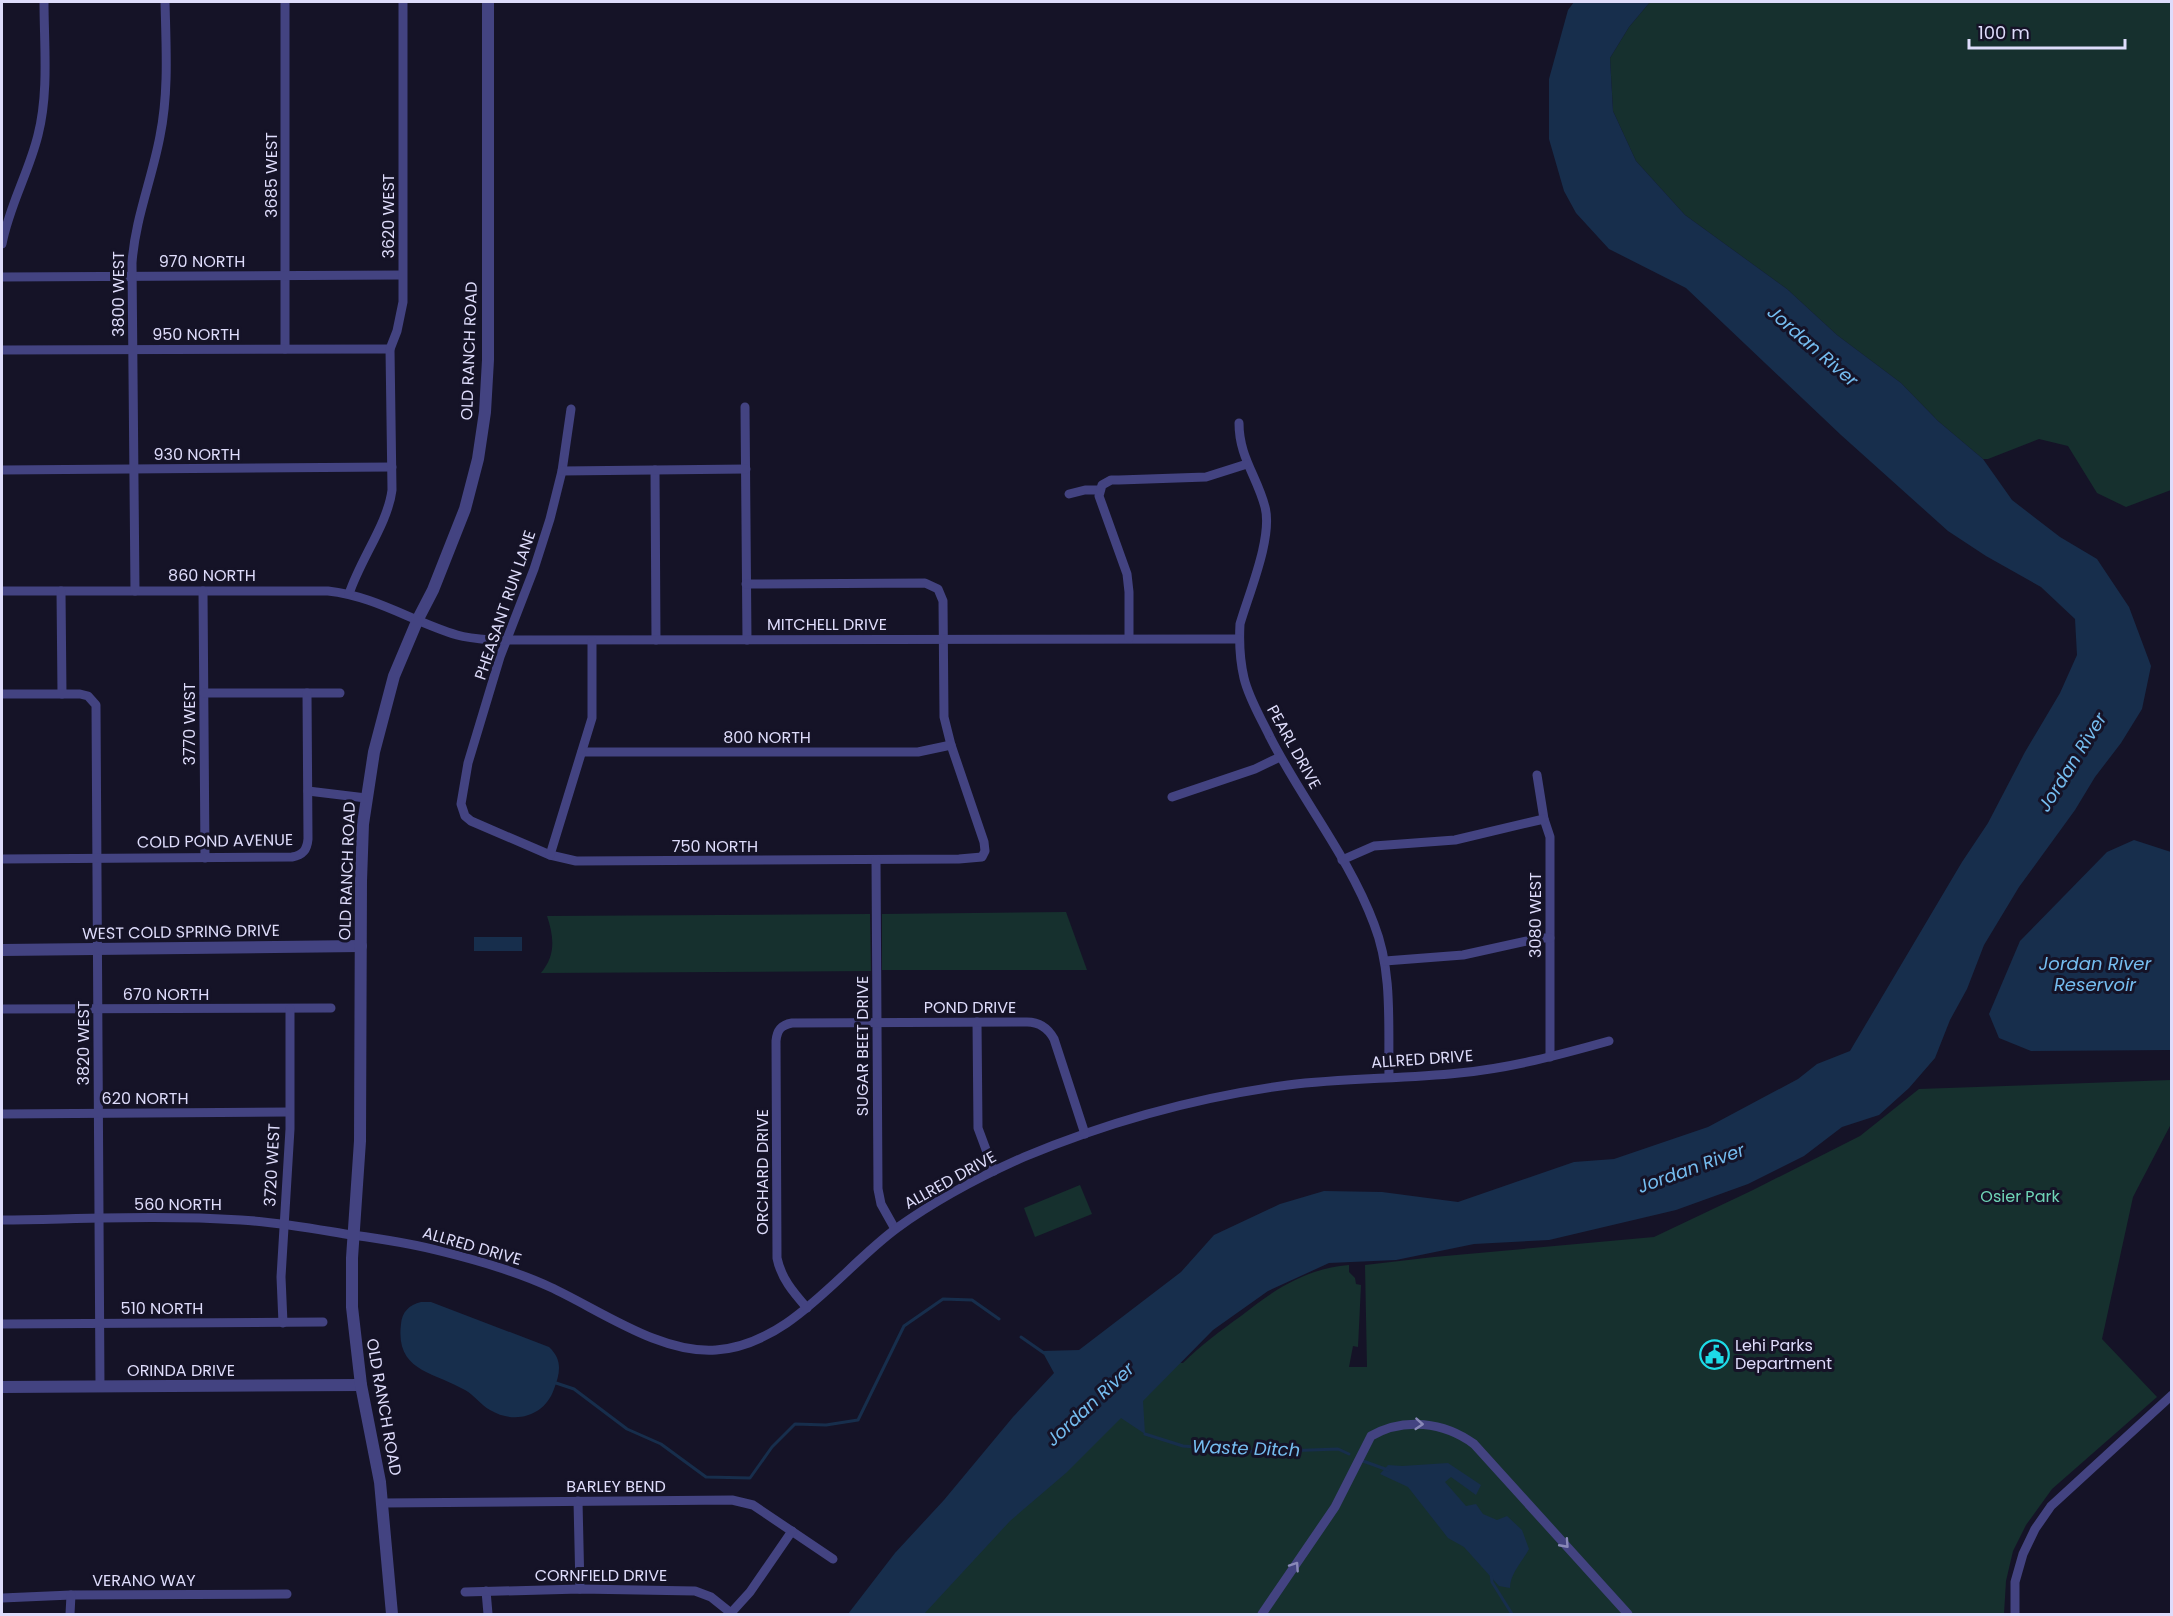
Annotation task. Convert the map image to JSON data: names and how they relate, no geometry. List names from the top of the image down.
{
  "streets": {
    "street": [
      "3685 WEST",
      "3620 WEST",
      "970 NORTH",
      "3800 WEST",
      "950 NORTH",
      "OLD RANCH ROAD",
      "930 NORTH",
      "860 NORTH",
      "PHEASANT RUN LANE",
      "MITCHELL DRIVE",
      "3770 WEST",
      "800 NORTH",
      "PEARL DRIVE",
      "COLD POND AVENUE",
      "750 NORTH",
      "3080 WEST",
      "WEST COLD SPRING DRIVE",
      "670 NORTH",
      "POND DRIVE",
      "3820 WEST",
      "SUGAR BEET DRIVE",
      "ALLRED DRIVE",
      "620 NORTH",
      "3720 WEST",
      "ORCHARD DRIVE",
      "560 NORTH",
      "510 NORTH",
      "ORINDA DRIVE",
      "BARLEY BEND",
      "CORNFIELD DRIVE",
      "VERANO WAY"
    ]
  },
  "crossings": [
    ["3685 WEST", "970 NORTH"],
    ["3685 WEST", "950 NORTH"],
    ["3620 WEST", "970 NORTH"],
    ["3620 WEST", "950 NORTH"],
    ["3620 WEST", "930 NORTH"],
    ["3620 WEST", "860 NORTH"],
    ["970 NORTH", "3800 WEST"],
    ["3800 WEST", "950 NORTH"],
    ["3800 WEST", "930 NORTH"],
    ["3800 WEST", "860 NORTH"],
    ["OLD RANCH ROAD", "860 NORTH"],
    ["OLD RANCH ROAD", "MITCHELL DRIVE"],
    ["OLD RANCH ROAD", "WEST COLD SPRING DRIVE"],
    ["OLD RANCH ROAD", "ALLRED DRIVE"],
    ["OLD RANCH ROAD", "560 NORTH"],
    ["OLD RANCH ROAD", "ORINDA DRIVE"],
    ["OLD RANCH ROAD", "BARLEY BEND"],
    ["860 NORTH", "MITCHELL DRIVE"],
    ["860 NORTH", "3770 WEST"],
    ["PHEASANT RUN LANE", "MITCHELL DRIVE"],
    ["PHEASANT RUN LANE", "750 NORTH"],
    ["MITCHELL DRIVE", "PEARL DRIVE"],
    ["3770 WEST", "COLD POND AVENUE"],
    ["800 NORTH", "750 NORTH"],
    ["PEARL DRIVE", "ALLRED DRIVE"],
    ["COLD POND AVENUE", "3820 WEST"],
    ["750 NORTH", "SUGAR BEET DRIVE"],
    ["3080 WEST", "ALLRED DRIVE"],
    ["WEST COLD SPRING DRIVE", "3820 WEST"],
    ["670 NORTH", "3820 WEST"],
    ["670 NORTH", "3720 WEST"],
    ["POND DRIVE", "SUGAR BEET DRIVE"],
    ["POND DRIVE", "ALLRED DRIVE"],
    ["POND DRIVE", "ORCHARD DRIVE"],
    ["3820 WEST", "620 NORTH"],
    ["3820 WEST", "560 NORTH"],
    ["3820 WEST", "510 NORTH"],
    ["3820 WEST", "ORINDA DRIVE"],
    ["SUGAR BEET DRIVE", "ALLRED DRIVE"],
    ["ALLRED DRIVE", "ORCHARD DRIVE"],
    ["ALLRED DRIVE", "560 NORTH"],
    ["620 NORTH", "3720 WEST"],
    ["3720 WEST", "560 NORTH"],
    ["3720 WEST", "510 NORTH"]
  ],
  "water": ["Jordan River", "Jordan River Reservoir", "Waste Ditch"],
  "parks": ["Osier Park"],
  "places": {
    "public building": ["Lehi Parks Department"]
  },
  "scale_bar": "100 m"
}
